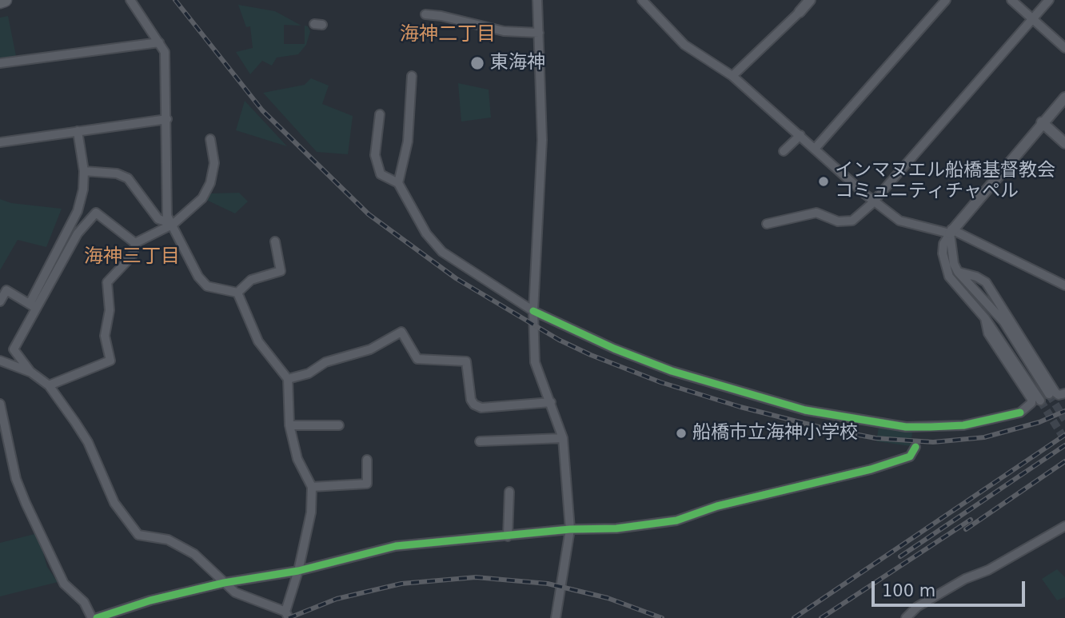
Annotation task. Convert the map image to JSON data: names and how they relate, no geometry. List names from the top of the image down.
{
  "districts": ["海神二丁目", "海神三丁目"],
  "places": ["東海神", "インマヌエル船橋基督教会 コミュニティチャペル", "船橋市立海神小学校"],
  "scale_bar": "100 m"
}
